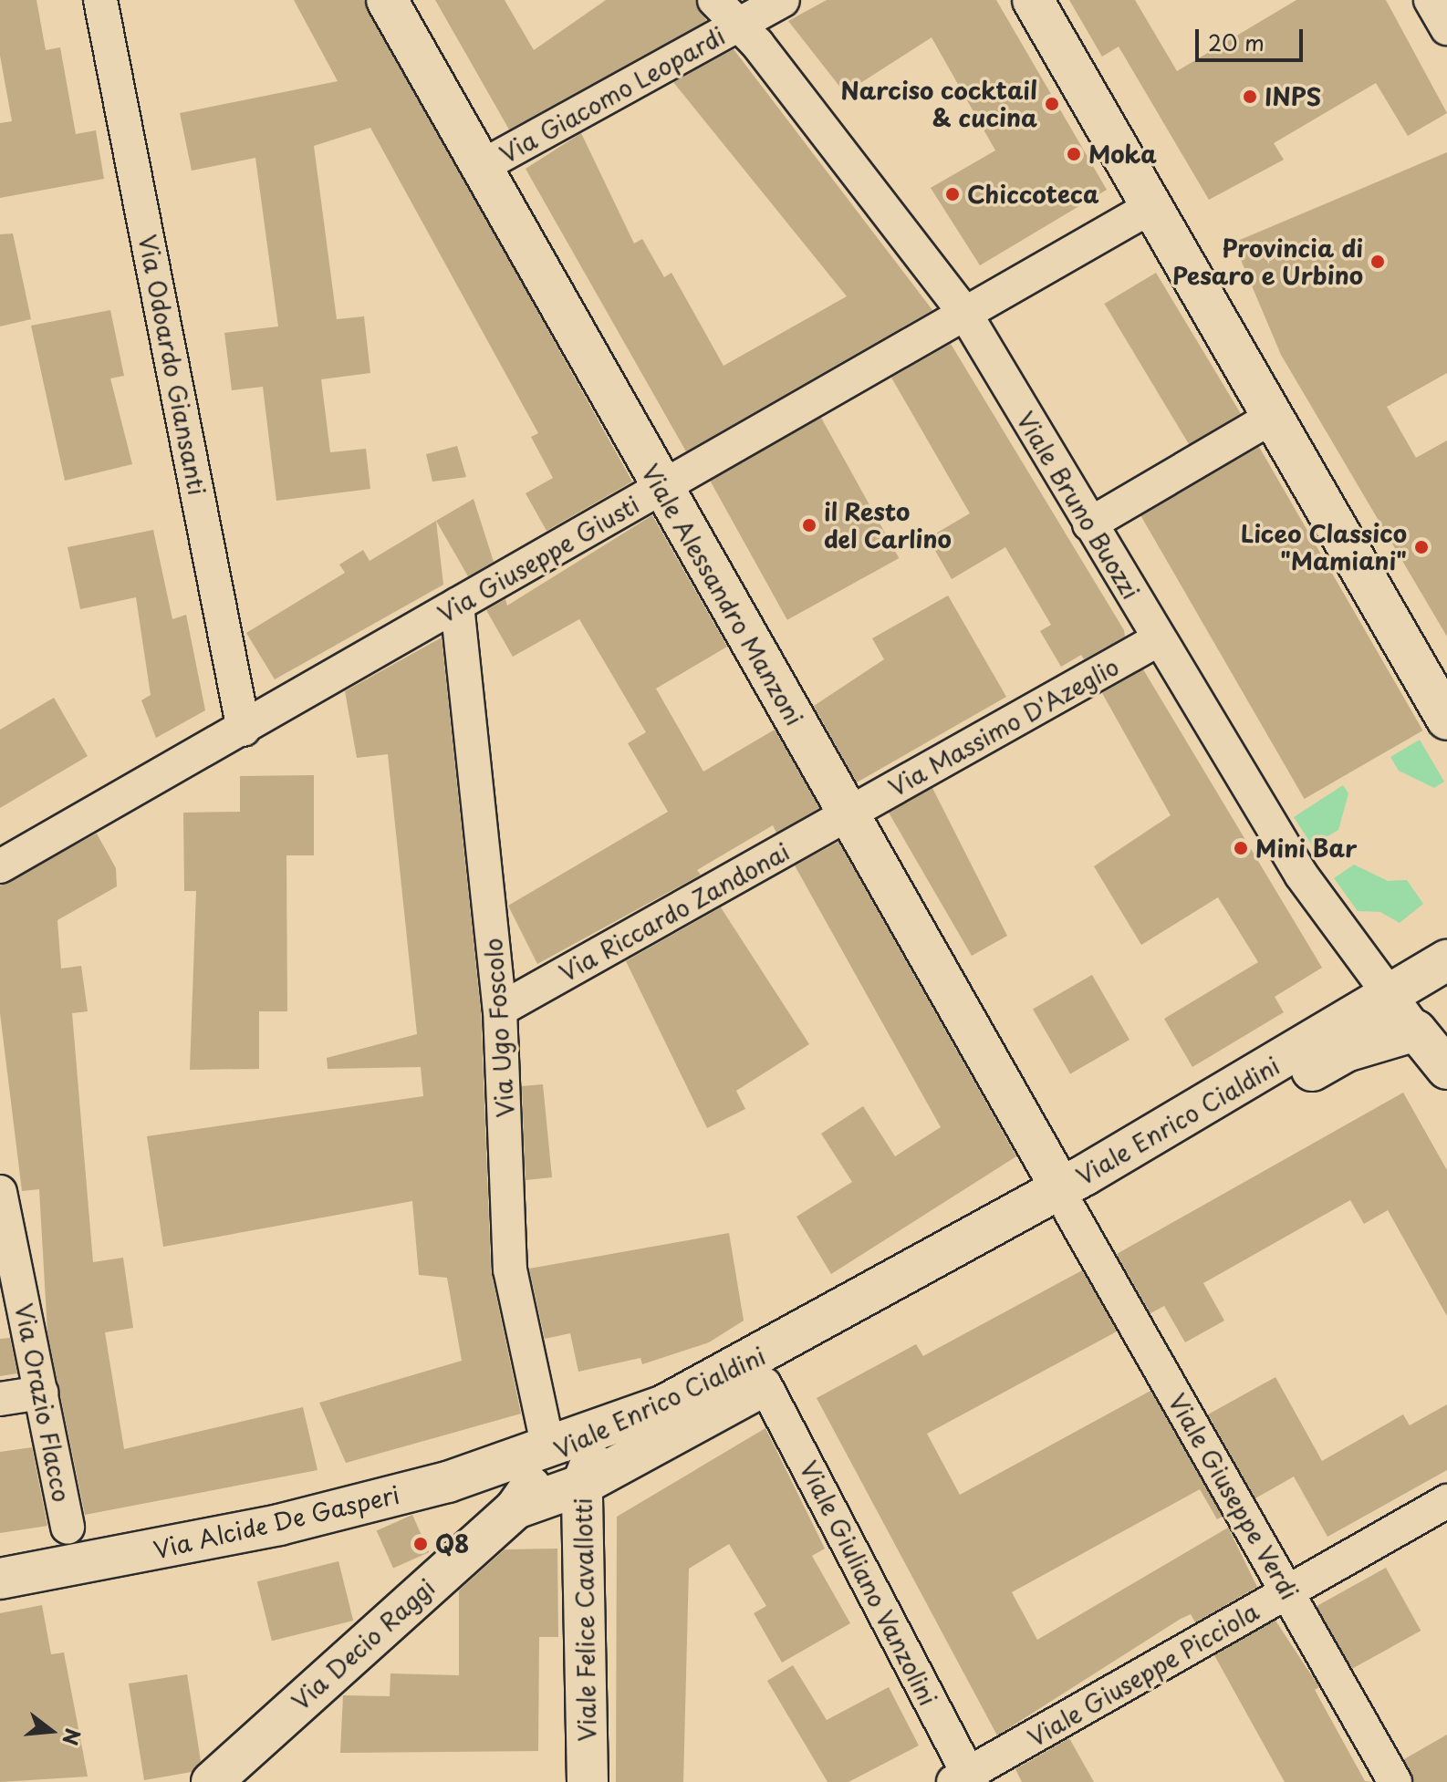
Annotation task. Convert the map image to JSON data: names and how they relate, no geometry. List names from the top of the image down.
{
  "streets": {
    "street": [
      "Via Giacomo Leopardi",
      "Via Odoardo Giansanti",
      "Viale Bruno Buozzi",
      "Via Giuseppe Giusti",
      "Viale Alessandro Manzoni",
      "Via Massimo D'Azeglio",
      "Via Riccardo Zandonai",
      "Via Ugo Foscolo",
      "Viale Enrico Cialdini",
      "Via Orazio Flacco",
      "Viale Giuseppe Verdi",
      "Via Alcide De Gasperi",
      "Viale Giuliano Vanzolini",
      "Viale Felice Cavallotti",
      "Via Decio Raggi",
      "Viale Giuseppe Picciola"
    ]
  },
  "crossings": [
    ["Via Giacomo Leopardi", "Viale Bruno Buozzi"],
    ["Via Giacomo Leopardi", "Viale Alessandro Manzoni"],
    ["Via Odoardo Giansanti", "Via Giuseppe Giusti"],
    ["Viale Bruno Buozzi", "Via Giuseppe Giusti"],
    ["Viale Bruno Buozzi", "Via Massimo D'Azeglio"],
    ["Viale Bruno Buozzi", "Viale Enrico Cialdini"],
    ["Via Giuseppe Giusti", "Viale Alessandro Manzoni"],
    ["Via Giuseppe Giusti", "Via Ugo Foscolo"],
    ["Viale Alessandro Manzoni", "Via Massimo D'Azeglio"],
    ["Viale Alessandro Manzoni", "Via Riccardo Zandonai"],
    ["Viale Alessandro Manzoni", "Viale Enrico Cialdini"],
    ["Viale Alessandro Manzoni", "Viale Giuseppe Verdi"],
    ["Via Massimo D'Azeglio", "Via Riccardo Zandonai"],
    ["Via Riccardo Zandonai", "Via Ugo Foscolo"],
    ["Via Ugo Foscolo", "Viale Enrico Cialdini"],
    ["Via Ugo Foscolo", "Via Alcide De Gasperi"],
    ["Viale Enrico Cialdini", "Viale Giuseppe Verdi"],
    ["Viale Enrico Cialdini", "Via Alcide De Gasperi"],
    ["Viale Enrico Cialdini", "Viale Giuliano Vanzolini"],
    ["Viale Enrico Cialdini", "Viale Felice Cavallotti"],
    ["Viale Enrico Cialdini", "Via Decio Raggi"],
    ["Viale Giuseppe Verdi", "Viale Giuseppe Picciola"],
    ["Viale Giuliano Vanzolini", "Viale Giuseppe Picciola"]
  ],
  "places": [
    "INPS",
    "Narciso cocktail & cucina",
    "Moka",
    "Chiccoteca",
    "Provincia di Pesaro e Urbino",
    "il Resto del Carlino",
    "Liceo Classico \"Mamiani\"",
    "Mini Bar",
    "Q8"
  ],
  "scale_bar": "20 m",
  "north": "right"
}
